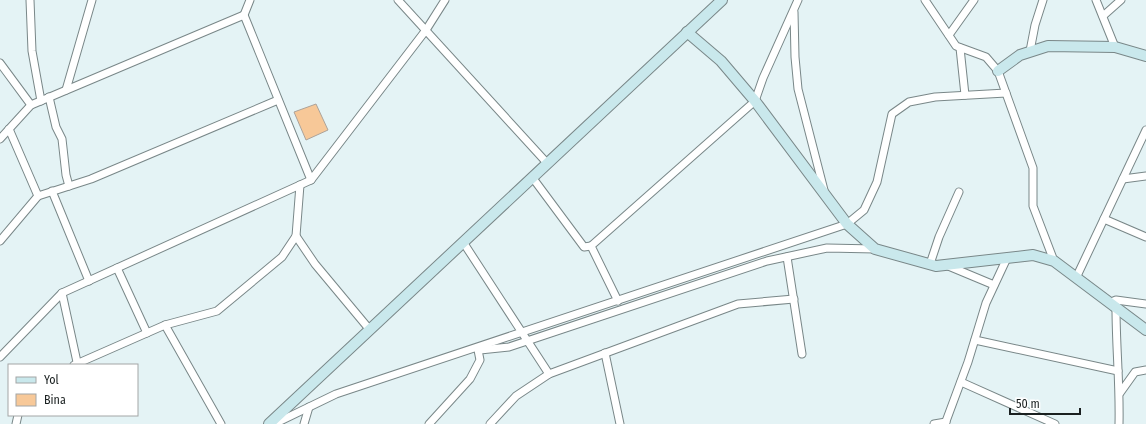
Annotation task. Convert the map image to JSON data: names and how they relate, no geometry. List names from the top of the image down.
{
  "legend": ["Yol", "Bina"],
  "scale_bar": "50 m"
}
